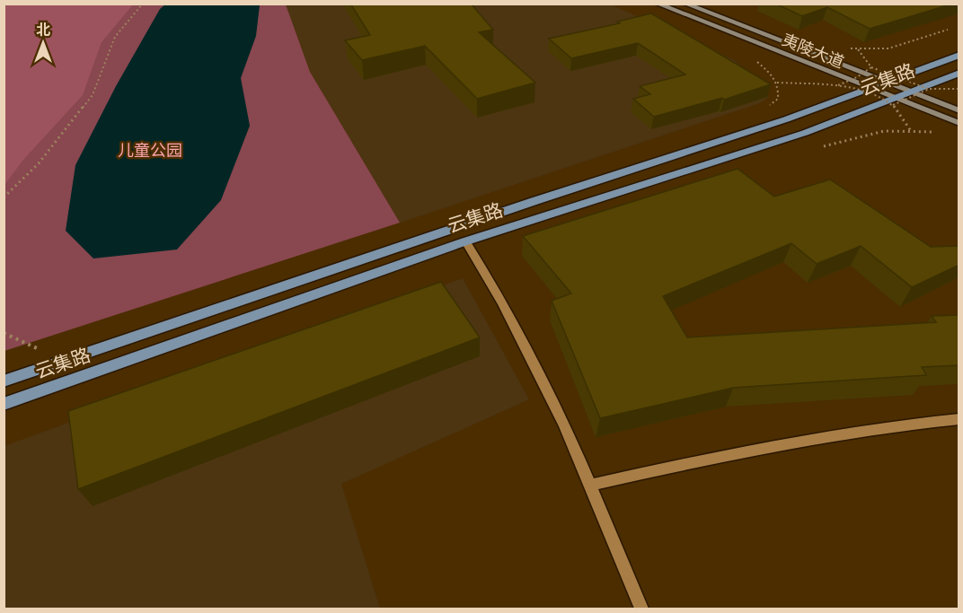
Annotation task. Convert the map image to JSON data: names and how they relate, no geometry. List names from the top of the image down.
{
  "streets": {
    "main road": ["夷陵大道", "云集路"]
  },
  "crossings": [
    ["夷陵大道", "云集路"]
  ],
  "parks": ["儿童公园"],
  "north": "top"
}
